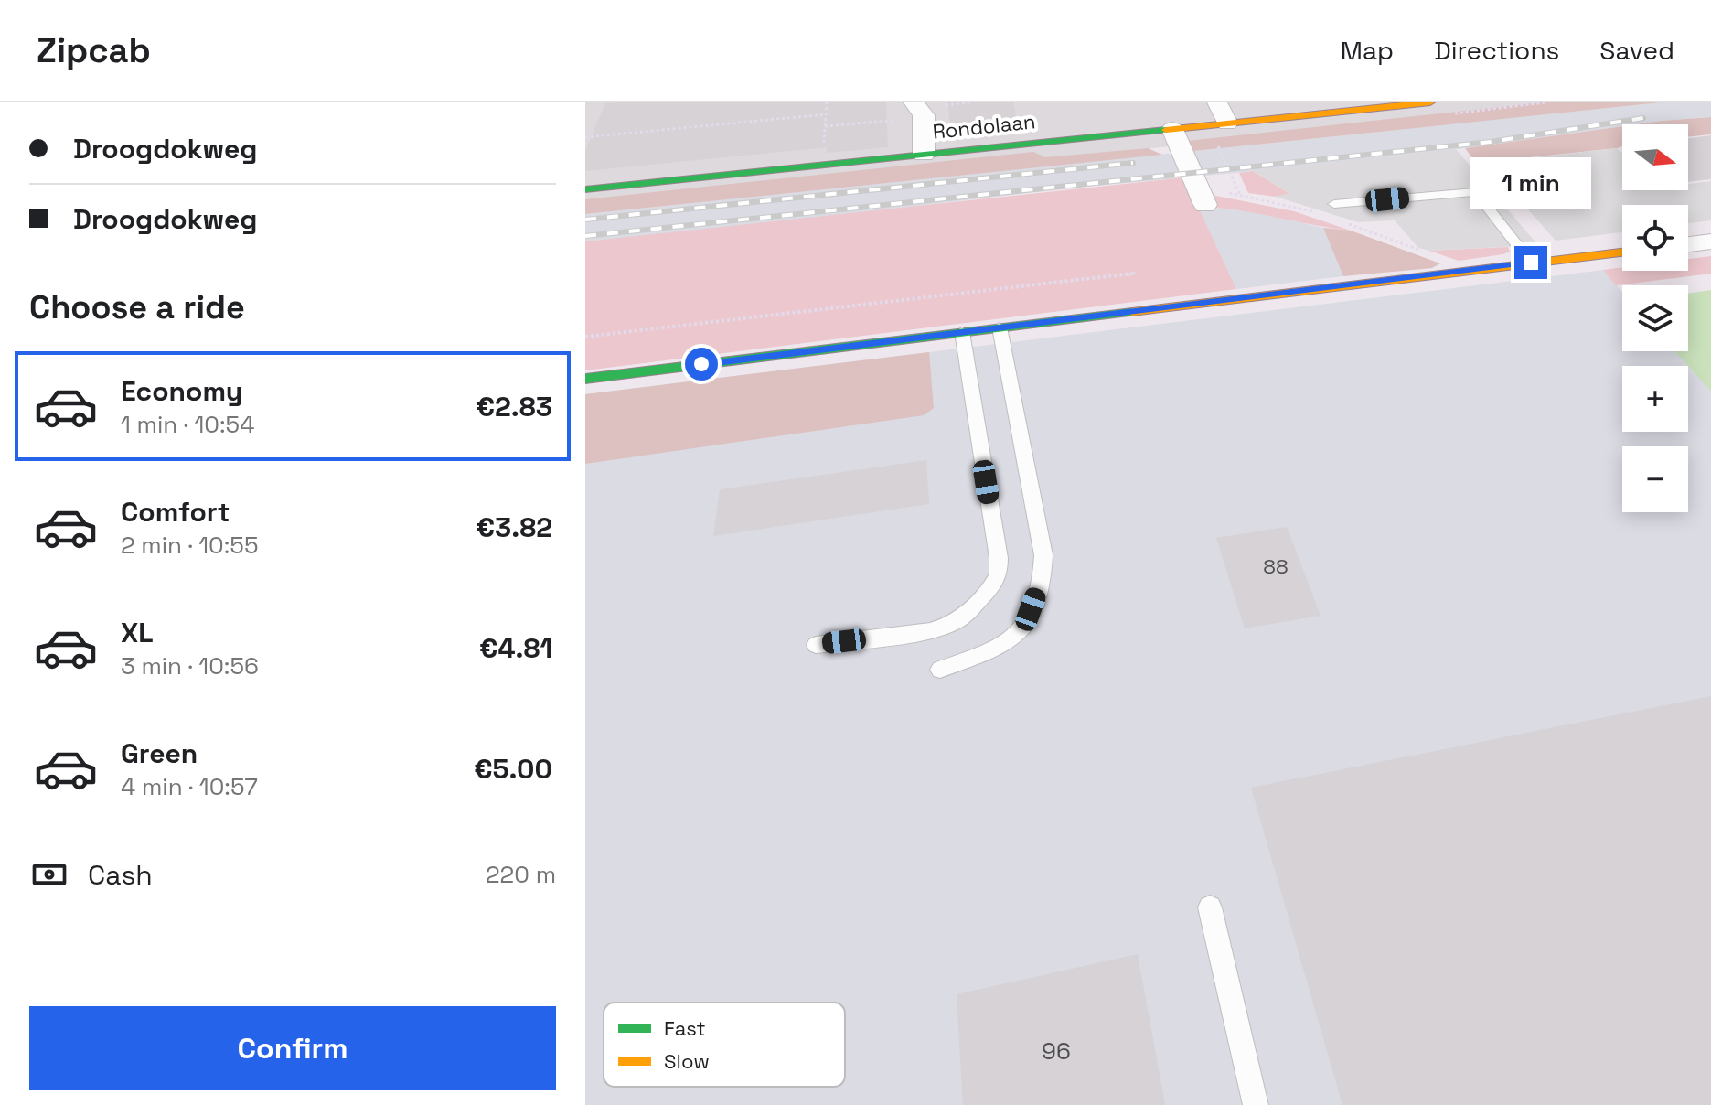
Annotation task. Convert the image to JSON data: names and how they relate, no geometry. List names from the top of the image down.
{
  "streets": {
    "street": ["Rondolaan"]
  },
  "house_numbers": ["88", "96"],
  "legend": ["Fast", "Slow"],
  "north": "right",
  "page": {
    "header": "Zipcab",
    "nav": ["Map", "Directions", "Saved"],
    "banner": ["Droogdokweg", "Droogdokweg"],
    "map_buttons": ["+", "−"],
    "bubble": "1 min",
    "heading": "Choose a ride",
    "list": [
      {
        "name": "Economy",
        "note": "1 min · 10:54",
        "value": "€2.83"
      },
      {
        "name": "Comfort",
        "note": "2 min · 10:55",
        "value": "€3.82"
      },
      {
        "name": "XL",
        "note": "3 min · 10:56",
        "value": "€4.81"
      },
      {
        "name": "Green",
        "note": "4 min · 10:57",
        "value": "€5.00"
      }
    ],
    "pay": ["Cash", "220 m"],
    "buttons": "Confirm"
  }
}
